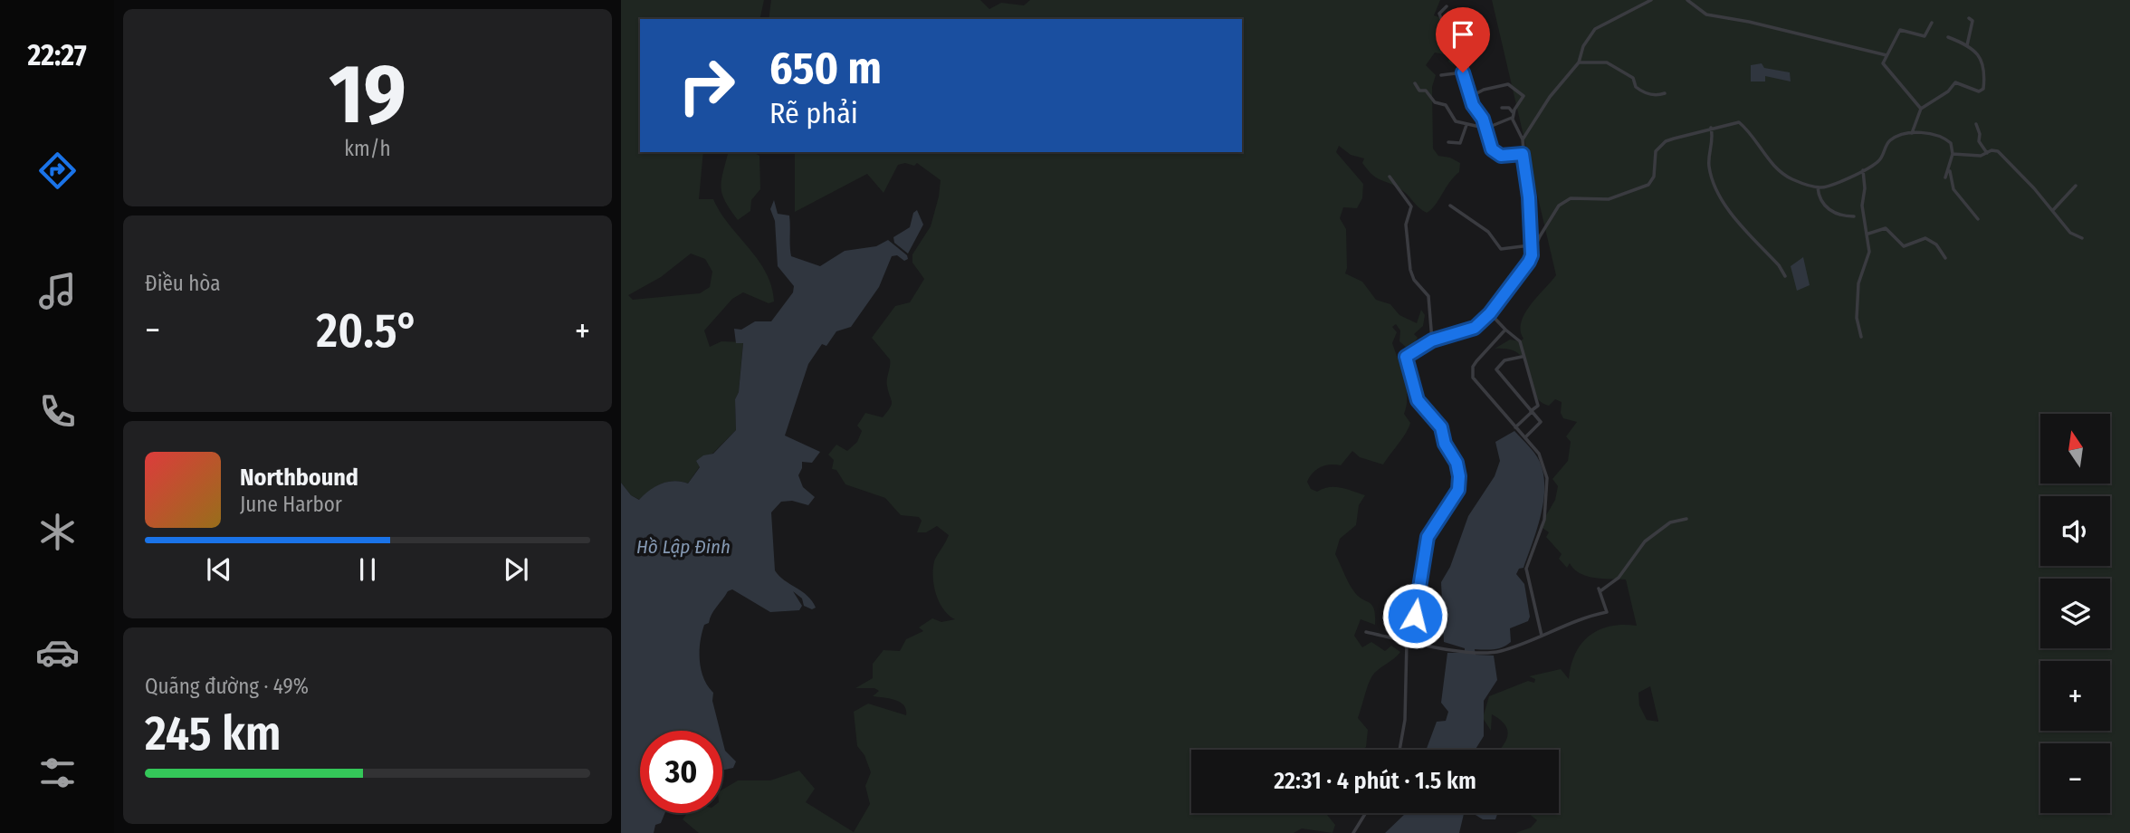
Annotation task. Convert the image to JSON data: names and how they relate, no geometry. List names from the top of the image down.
{
  "water": ["Hồ Lập Đinh"],
  "north": "top",
  "page": {
    "tabs": "22:27",
    "tile": [
      ["19", "km/h"],
      "Điều hòa",
      ["Quãng đường · 49%", "245 km"]
    ],
    "turn": ["650 m", "Rẽ phải"],
    "heat": ["−", "20.5°", "+"],
    "map_buttons": ["+", "−"],
    "song": ["Northbound", "June Harbor"],
    "limit": "30",
    "trip": "22:31 · 4 phút · 1.5 km"
  }
}
